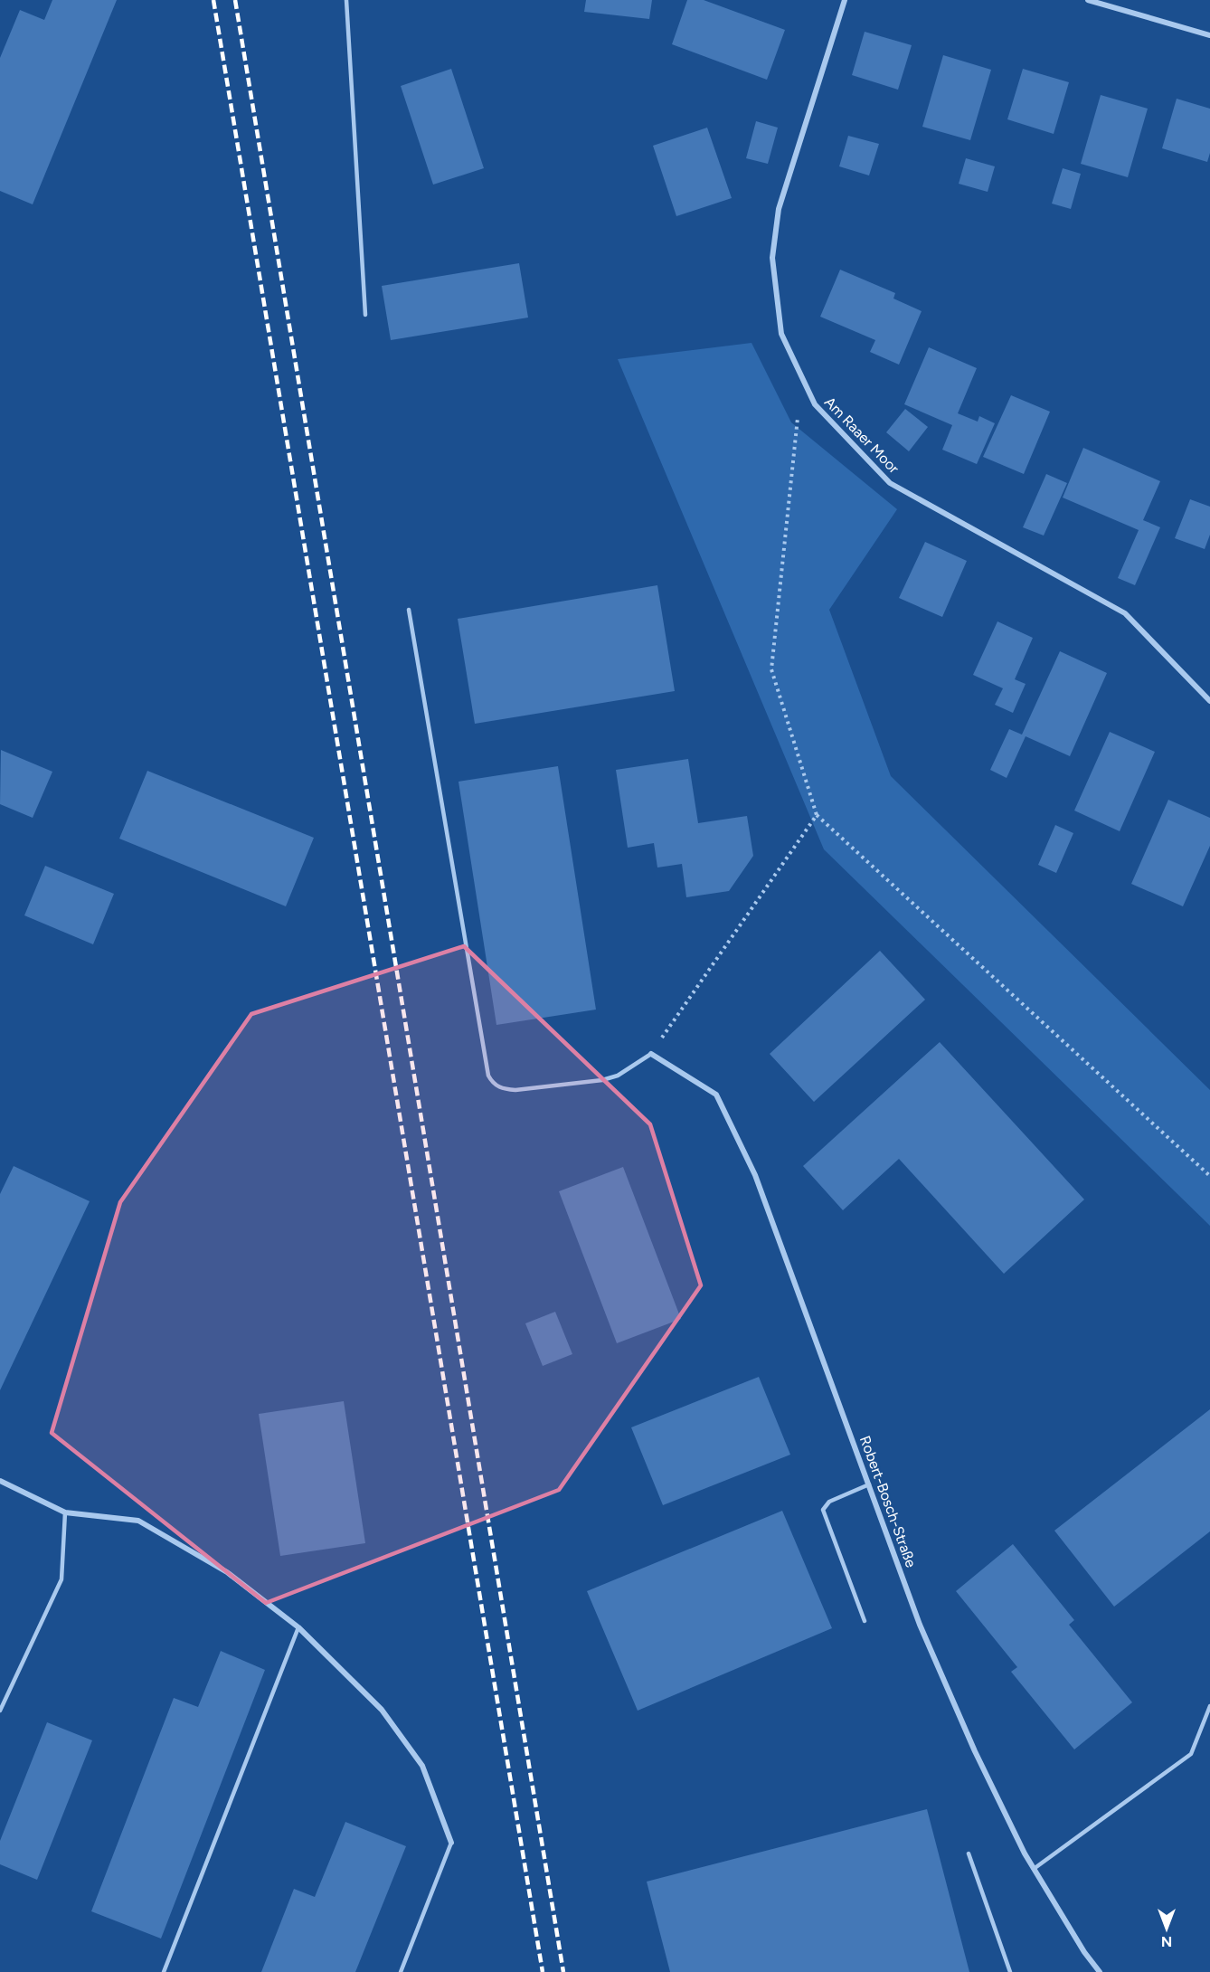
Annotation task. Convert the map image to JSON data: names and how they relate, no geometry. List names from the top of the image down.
{
  "streets": {
    "street": ["Am Raaer Moor", "Robert-Bosch-Straße"]
  },
  "north": "bottom"
}
